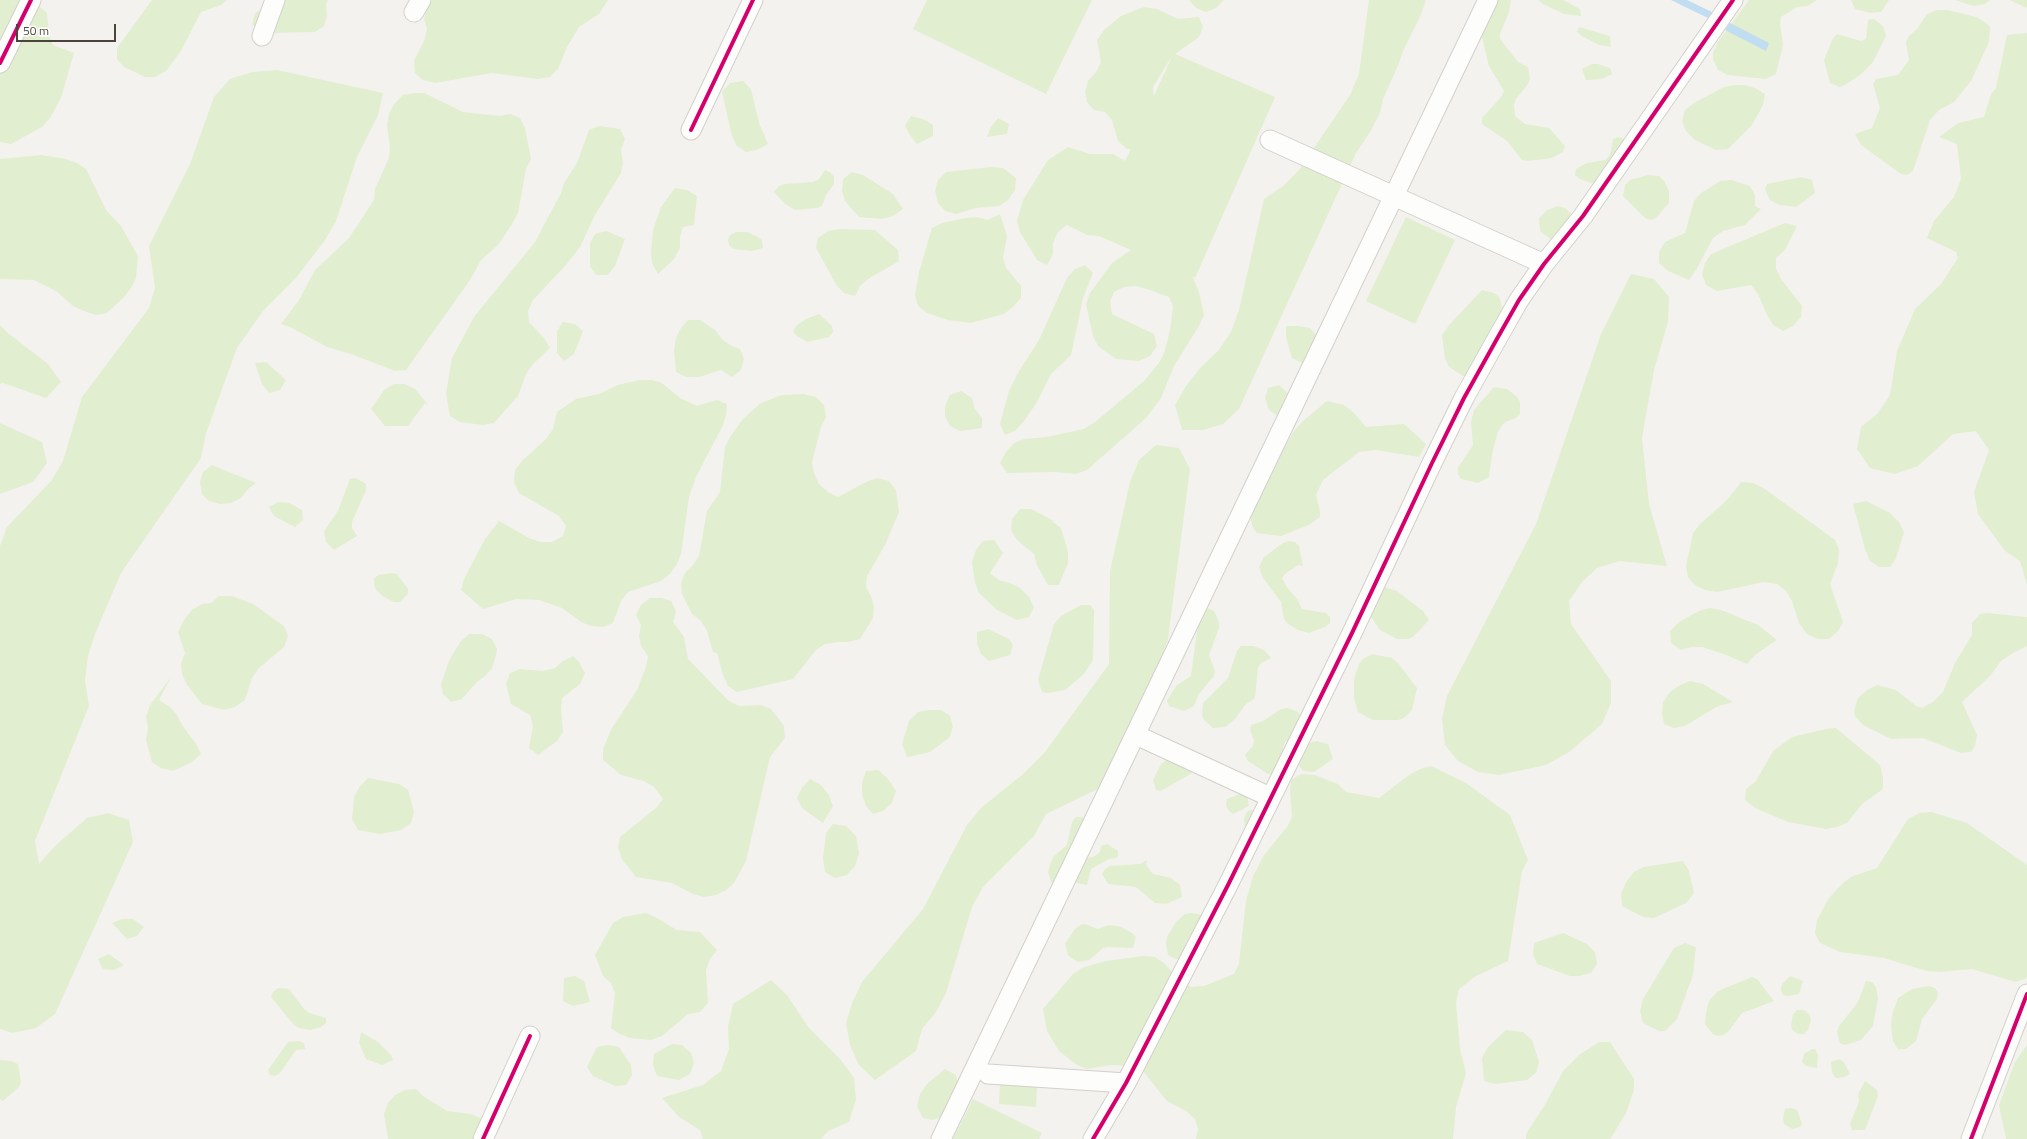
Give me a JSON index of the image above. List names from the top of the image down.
{
  "scale_bar": "50 m"
}
